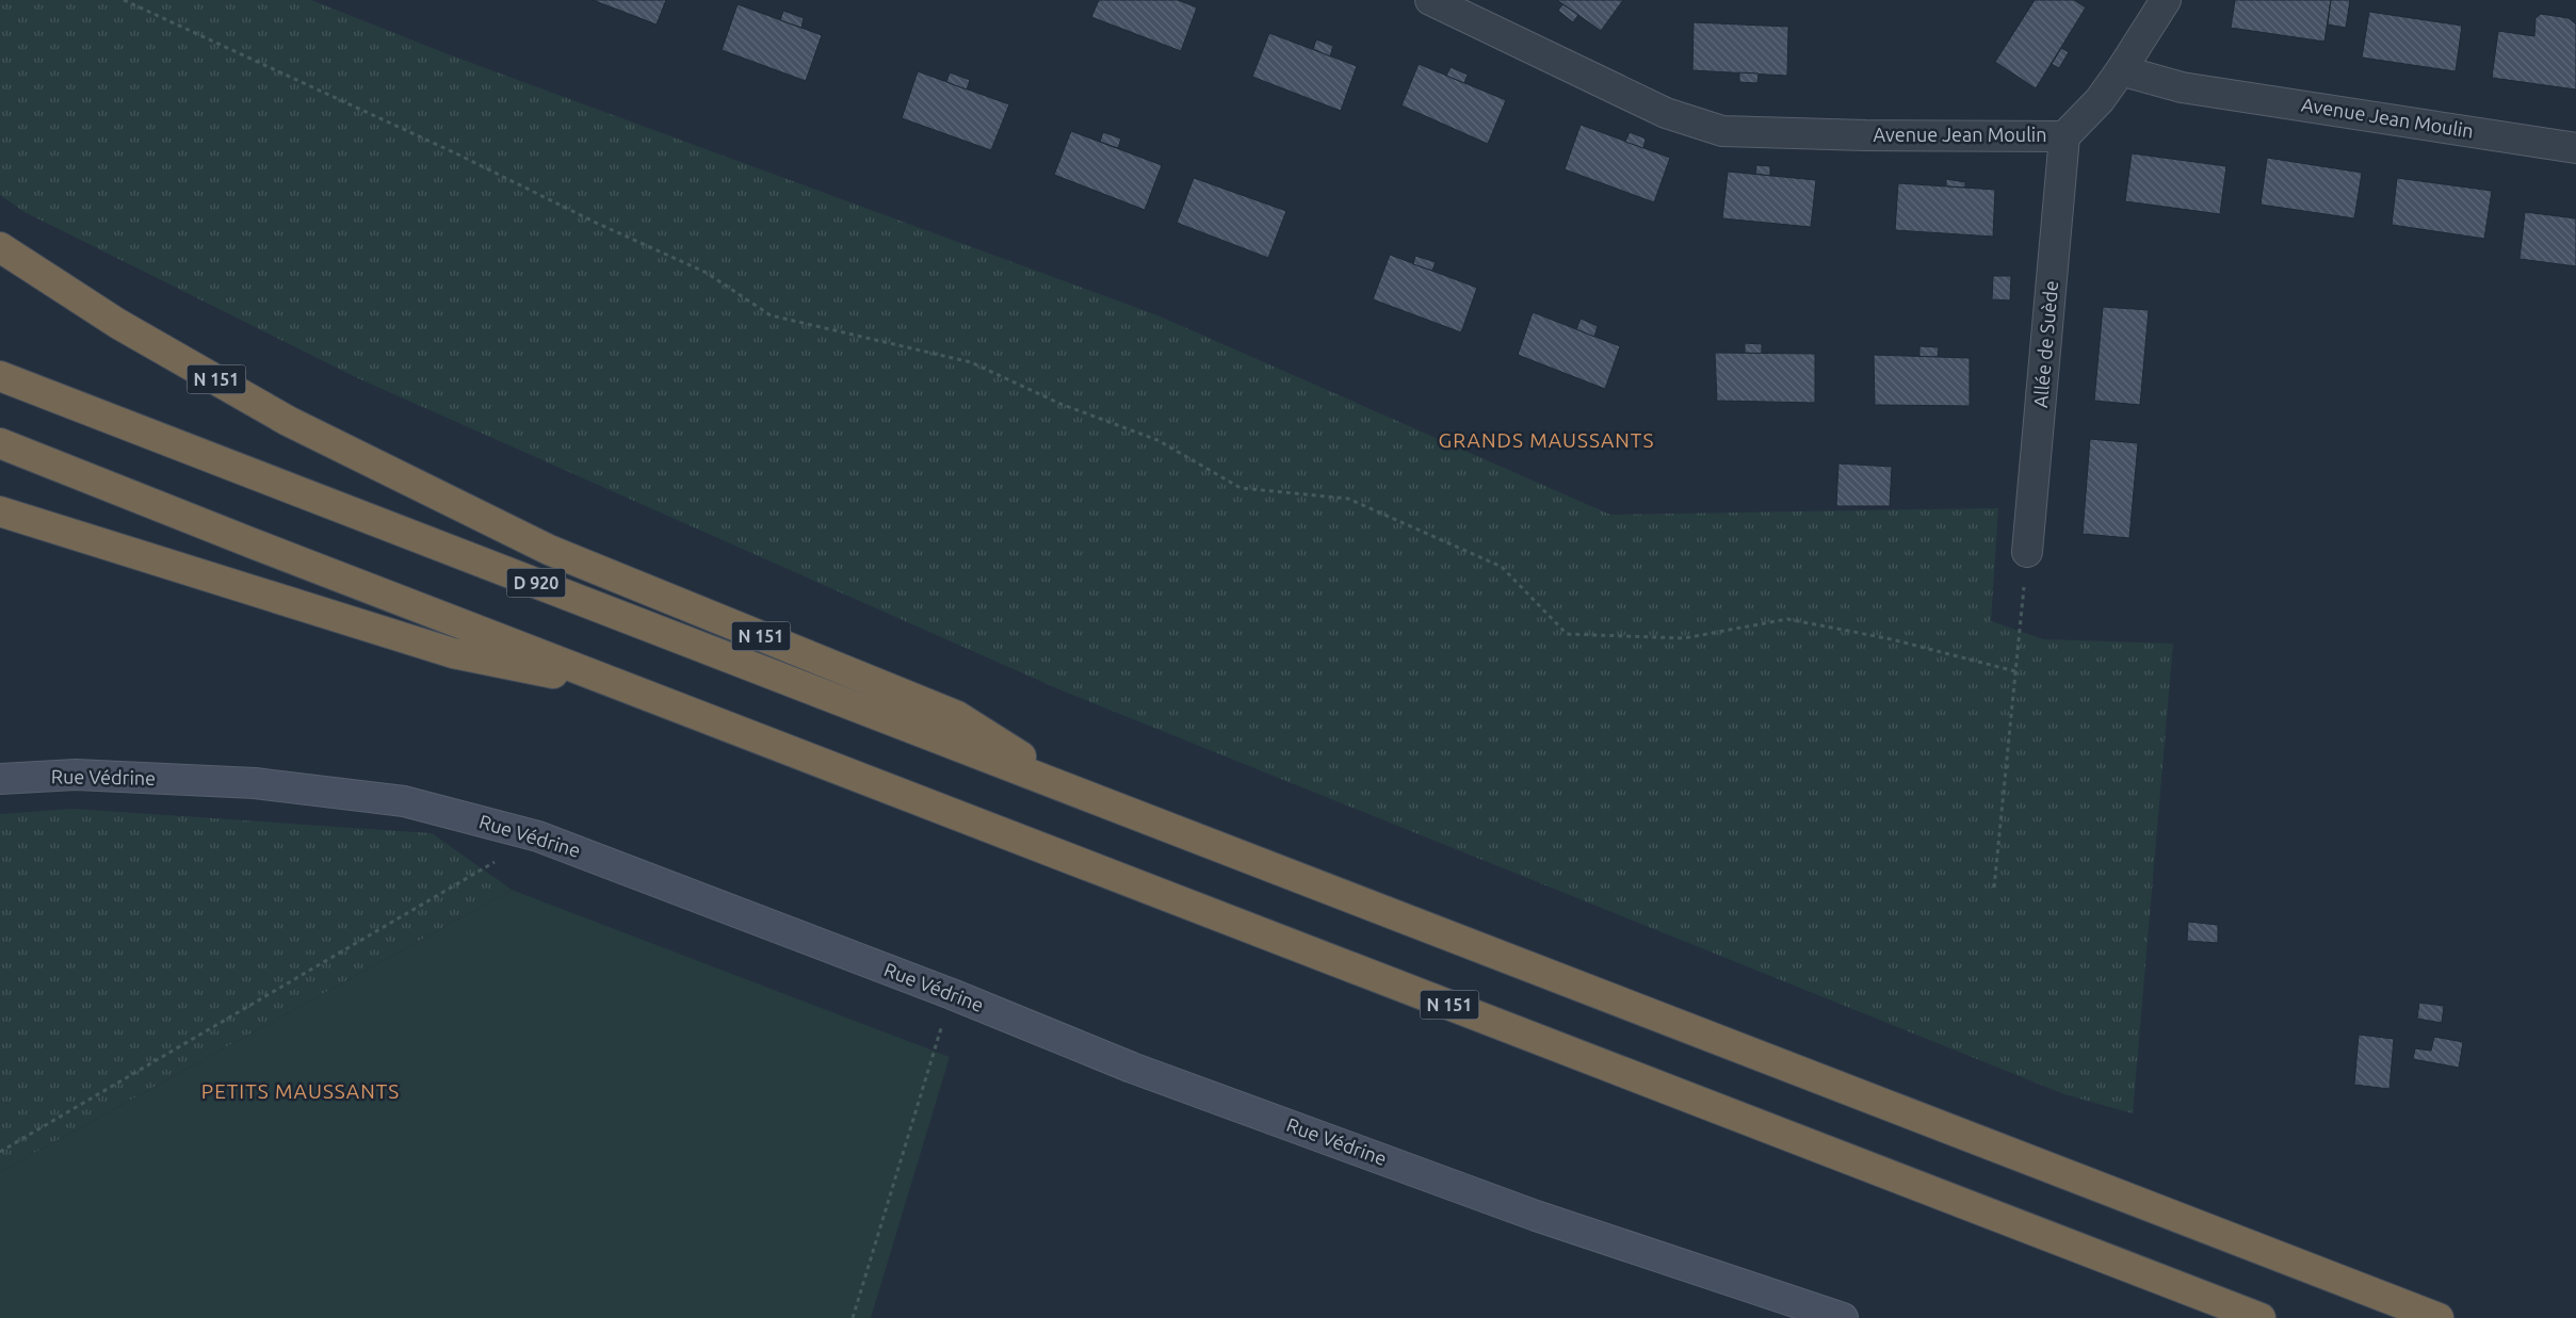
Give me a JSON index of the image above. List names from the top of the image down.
{
  "streets": {
    "highway": ["N 151", "D 920"],
    "street": ["Avenue Jean Moulin", "Allée de Suède", "Rue Védrine"]
  },
  "crossings": [
    ["Avenue Jean Moulin", "Allée de Suède"],
    ["N 151", "D 920"]
  ],
  "districts": ["GRANDS MAUSSANTS", "PETITS MAUSSANTS"]
}
